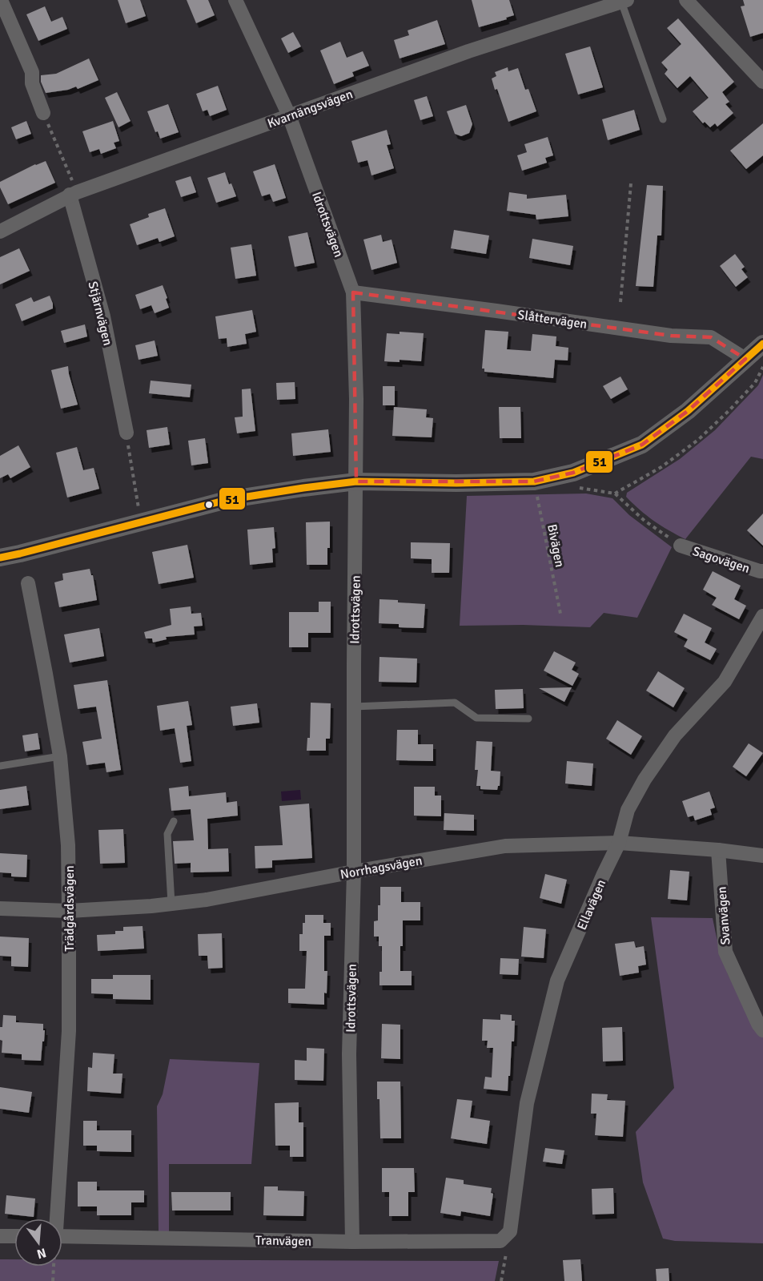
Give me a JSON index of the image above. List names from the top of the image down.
{
  "streets": {
    "street": [
      "Kvarnängsvägen",
      "Idrottsvägen",
      "Stjärnvägen",
      "Slåttervägen",
      "Sagovägen",
      "Norrhagsvägen",
      "Ellavägen",
      "Trädgårdsvägen",
      "Svanvägen",
      "Tranvägen"
    ],
    "path": ["Bivägen"]
  },
  "crossings": [
    ["Kvarnängsvägen", "Idrottsvägen"],
    ["Kvarnängsvägen", "Stjärnvägen"],
    ["Idrottsvägen", "Slåttervägen"],
    ["Idrottsvägen", "Norrhagsvägen"],
    ["Idrottsvägen", "Tranvägen"],
    ["Norrhagsvägen", "Ellavägen"],
    ["Norrhagsvägen", "Trädgårdsvägen"],
    ["Norrhagsvägen", "Svanvägen"],
    ["Ellavägen", "Tranvägen"]
  ],
  "lines": ["transit line 51"],
  "north": "bottom"
}
